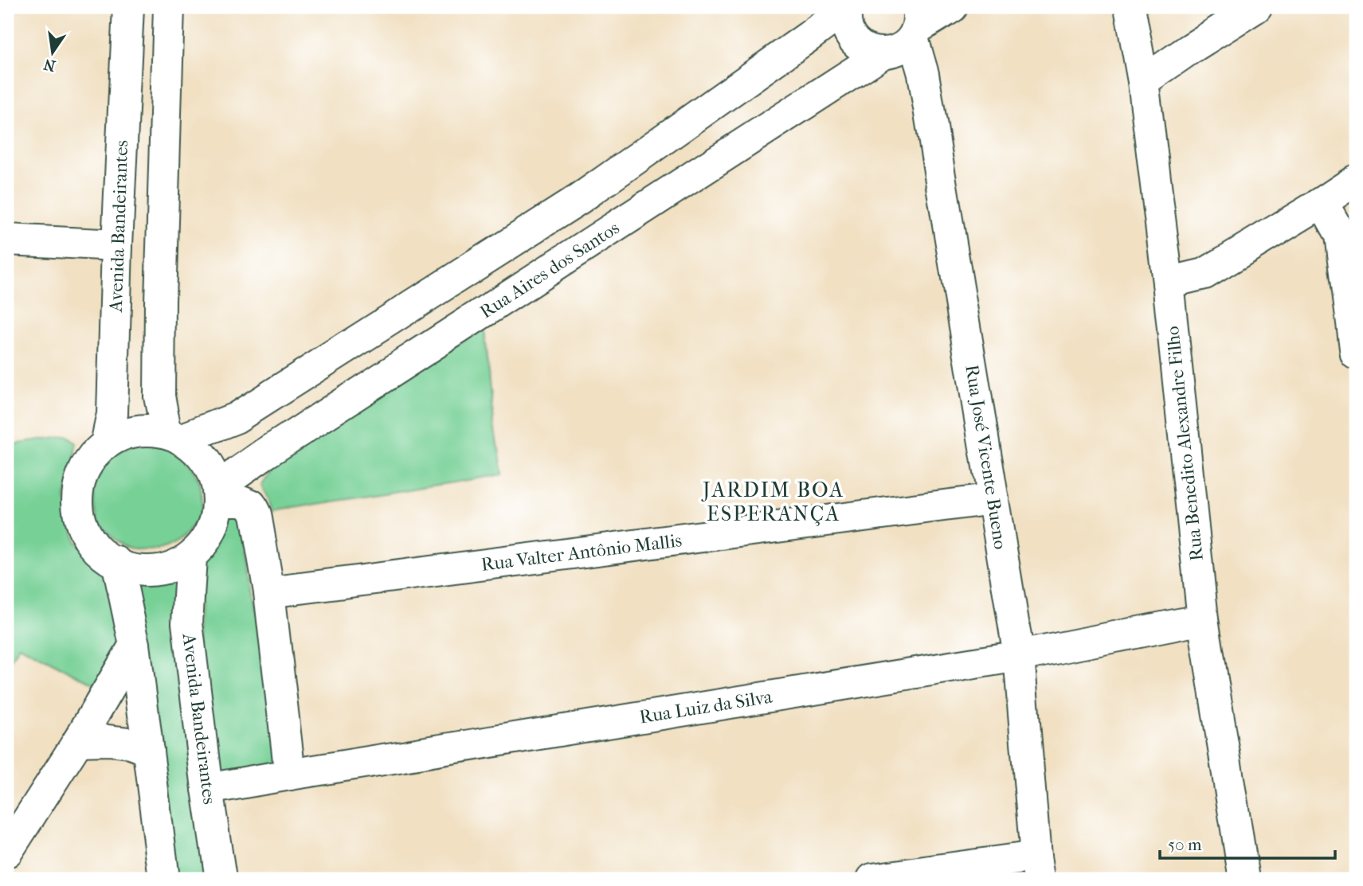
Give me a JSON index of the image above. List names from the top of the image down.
{
  "streets": {
    "street": [
      "Avenida Bandeirantes",
      "Rua Aires dos Santos",
      "Rua Benedito Alexandre Filho",
      "Rua José Vicente Bueno",
      "Rua Valter Antônio Mallis",
      "Rua Luiz da Silva"
    ]
  },
  "crossings": [
    ["Avenida Bandeirantes", "Rua Aires dos Santos"],
    ["Avenida Bandeirantes", "Rua Luiz da Silva"],
    ["Rua Aires dos Santos", "Rua José Vicente Bueno"],
    ["Rua Benedito Alexandre Filho", "Rua Luiz da Silva"],
    ["Rua José Vicente Bueno", "Rua Valter Antônio Mallis"],
    ["Rua José Vicente Bueno", "Rua Luiz da Silva"]
  ],
  "districts": ["JARDIM BOA ESPERANÇA"],
  "scale_bar": "50 m",
  "north": "bottom"
}
